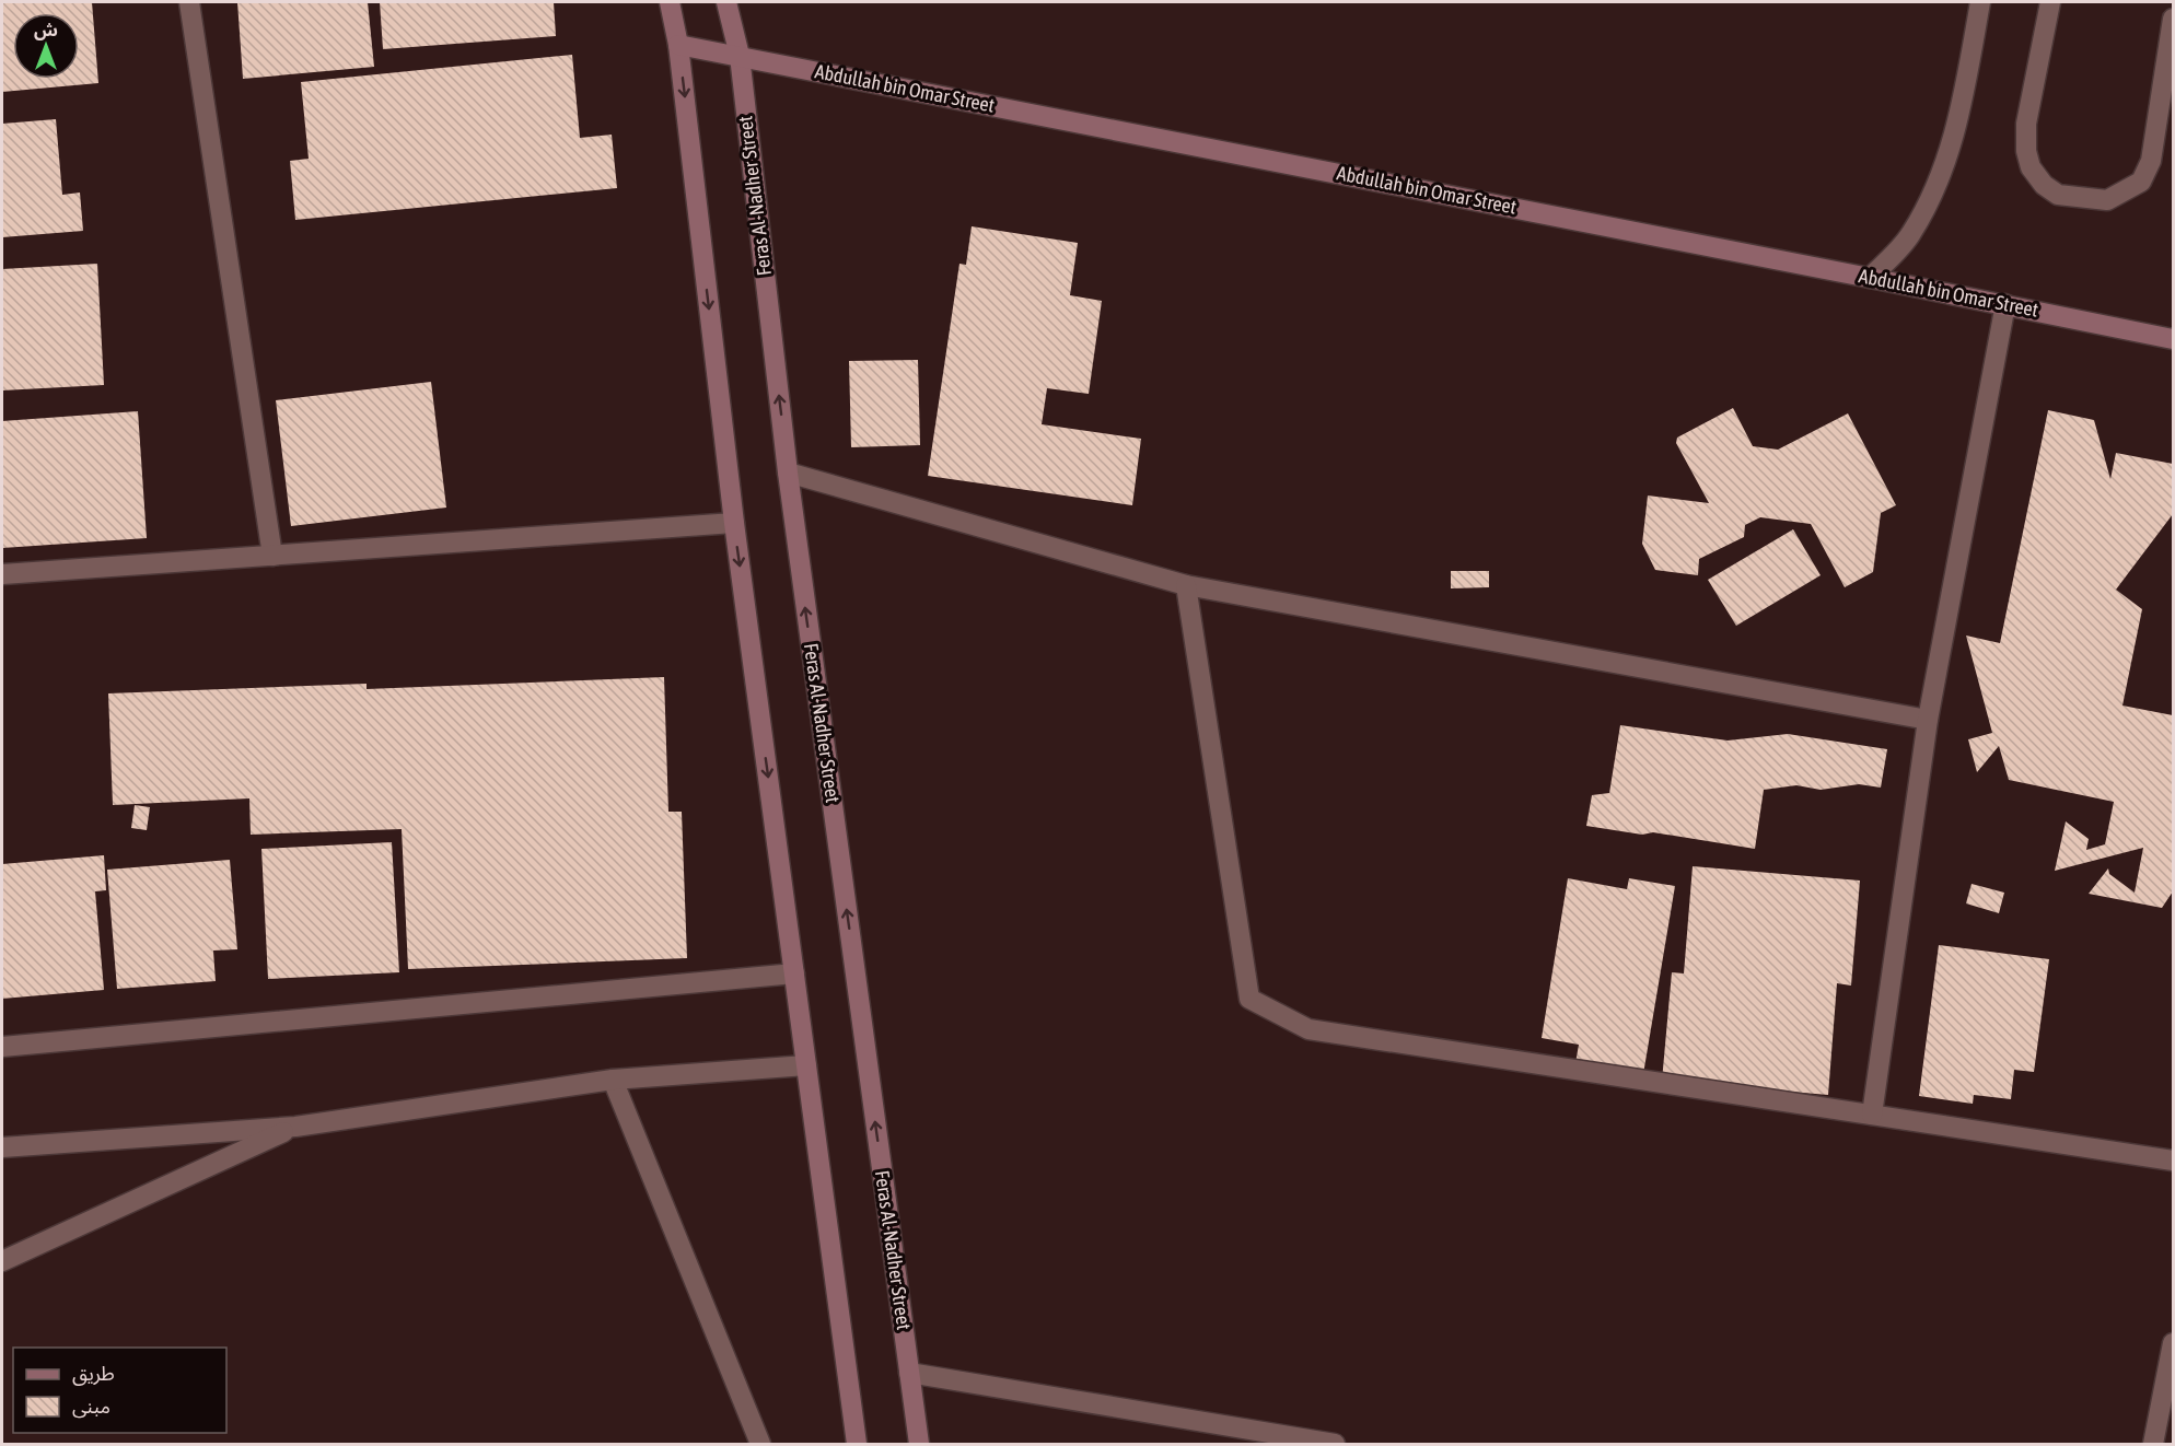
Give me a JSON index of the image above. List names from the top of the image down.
{
  "streets": {
    "street": ["Abdullah bin Omar Street", "Feras Al-Nadher Street"]
  },
  "crossings": [
    ["Abdullah bin Omar Street", "Feras Al-Nadher Street"]
  ],
  "legend": ["طريق", "مبنى"],
  "north": "top"
}
